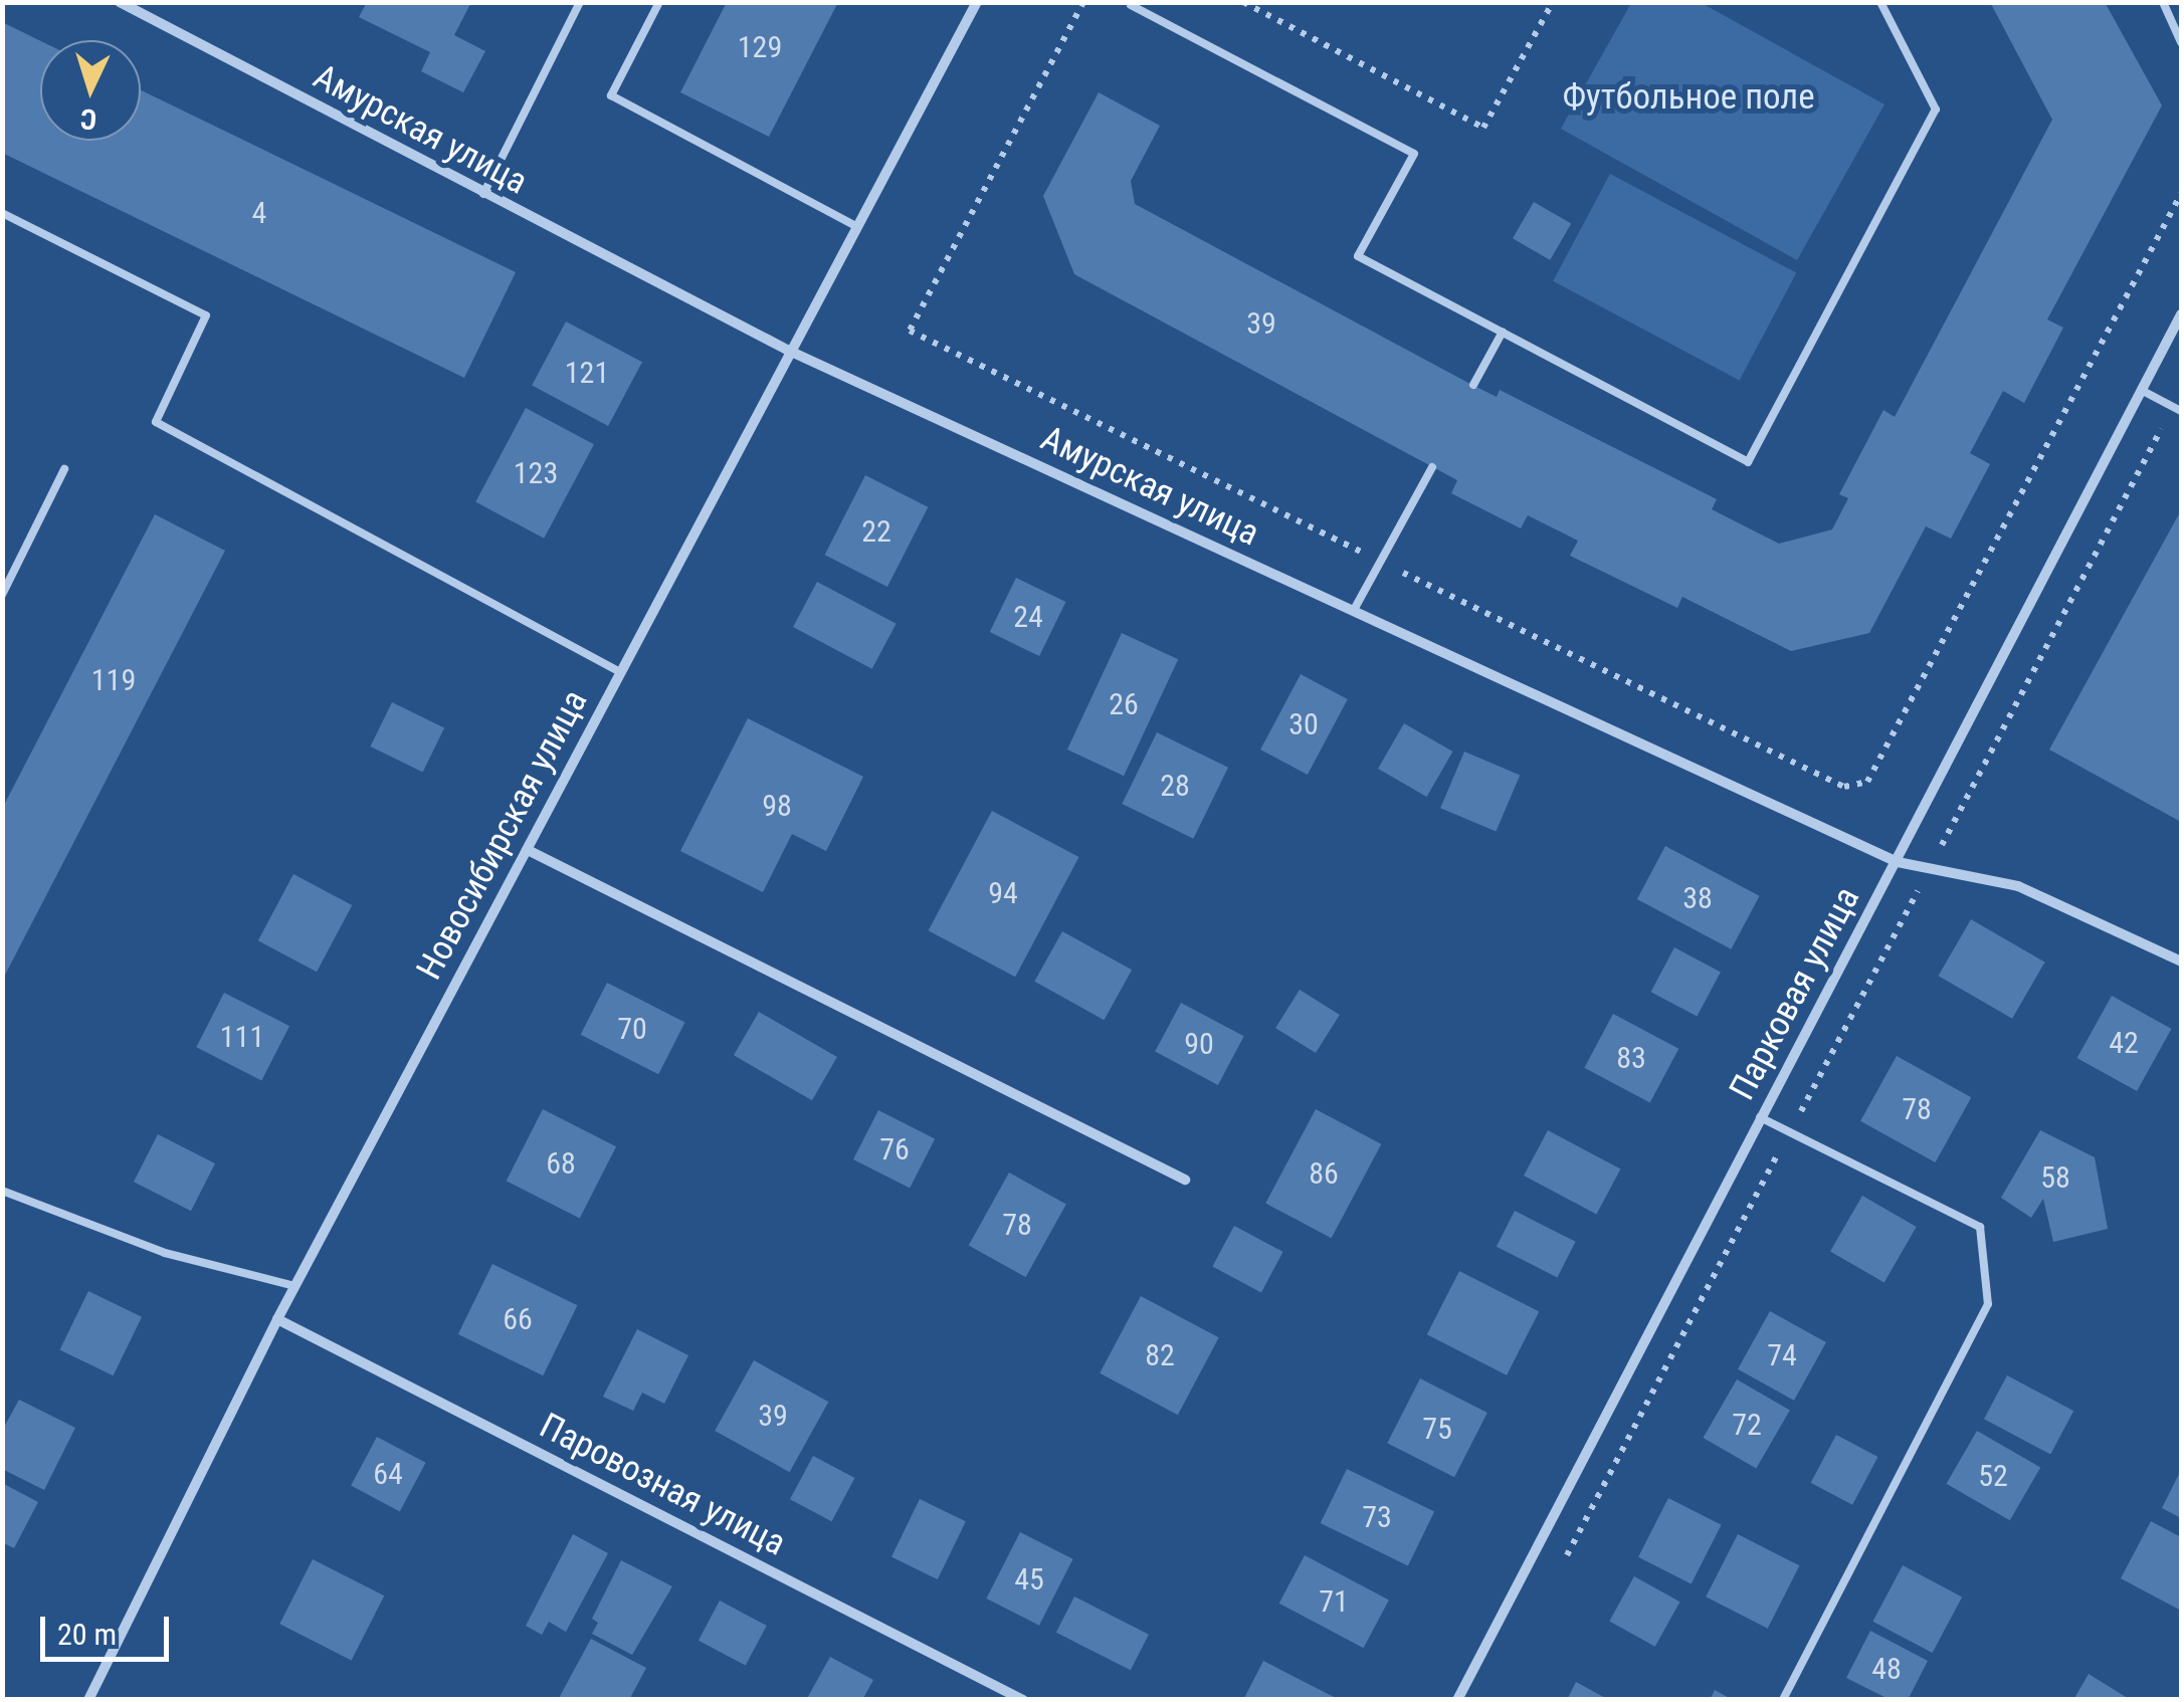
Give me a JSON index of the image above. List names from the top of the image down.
{
  "streets": {
    "street": [
      "Амурская улица",
      "Новосибирская улица",
      "Парковая улица",
      "Паровозная улица"
    ]
  },
  "crossings": [
    ["Амурская улица", "Новосибирская улица"],
    ["Амурская улица", "Парковая улица"],
    ["Новосибирская улица", "Паровозная улица"]
  ],
  "parks": ["Футбольное поле"],
  "house_numbers": [
    "129",
    "4",
    "39",
    "121",
    "123",
    "22",
    "24",
    "119",
    "26",
    "30",
    "28",
    "98",
    "94",
    "38",
    "70",
    "111",
    "42",
    "90",
    "83",
    "78",
    "76",
    "68",
    "86",
    "58",
    "78",
    "66",
    "82",
    "74",
    "39",
    "72",
    "75",
    "64",
    "52",
    "73",
    "45",
    "71",
    "48"
  ],
  "scale_bar": "20 m",
  "north": "bottom"
}
